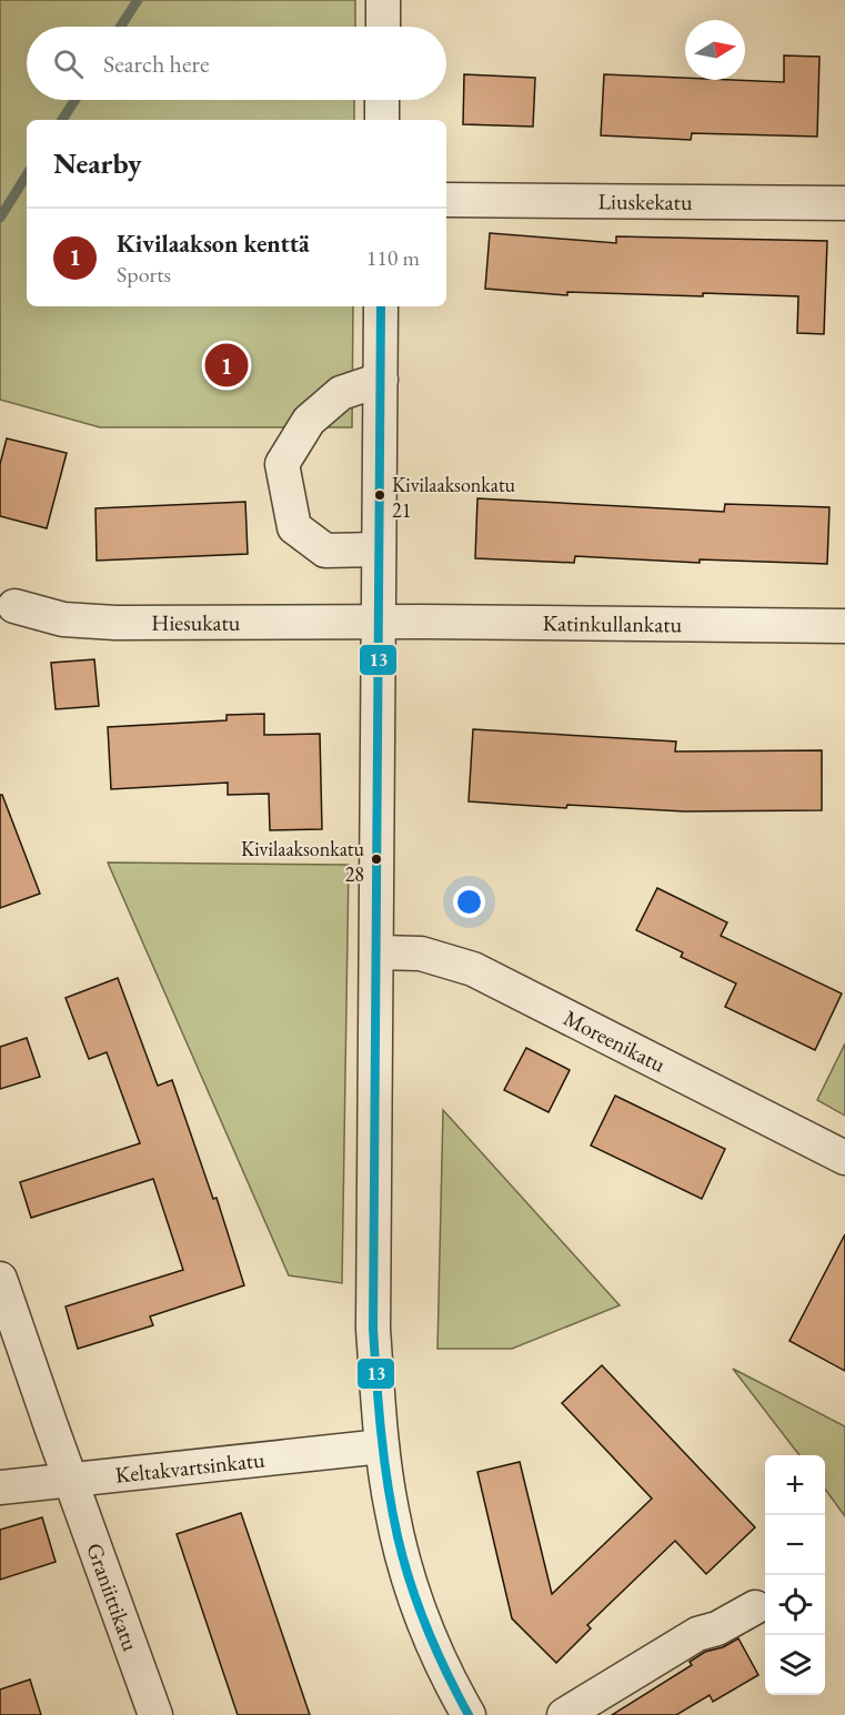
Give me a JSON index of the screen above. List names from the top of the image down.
{
  "streets": {
    "street": [
      "Liuskekatu",
      "Hiesukatu",
      "Katinkullankatu",
      "Moreenikatu",
      "Keltakvartsinkatu",
      "Graniittikatu"
    ]
  },
  "crossings": [
    ["Hiesukatu", "Katinkullankatu"],
    ["Keltakvartsinkatu", "Graniittikatu"]
  ],
  "places": ["Kivilaaksonkatu 21", "Kivilaaksonkatu 28"],
  "lines": ["transit line 13"],
  "north": "right",
  "page": {
    "search": "Search here",
    "heading": "Nearby",
    "list": [
      {
        "mark": "1",
        "name": "Kivilaakson kenttä",
        "note": "Sports",
        "value": "110 m"
      }
    ],
    "pins": "1",
    "map_buttons": ["+", "−"]
  }
}
